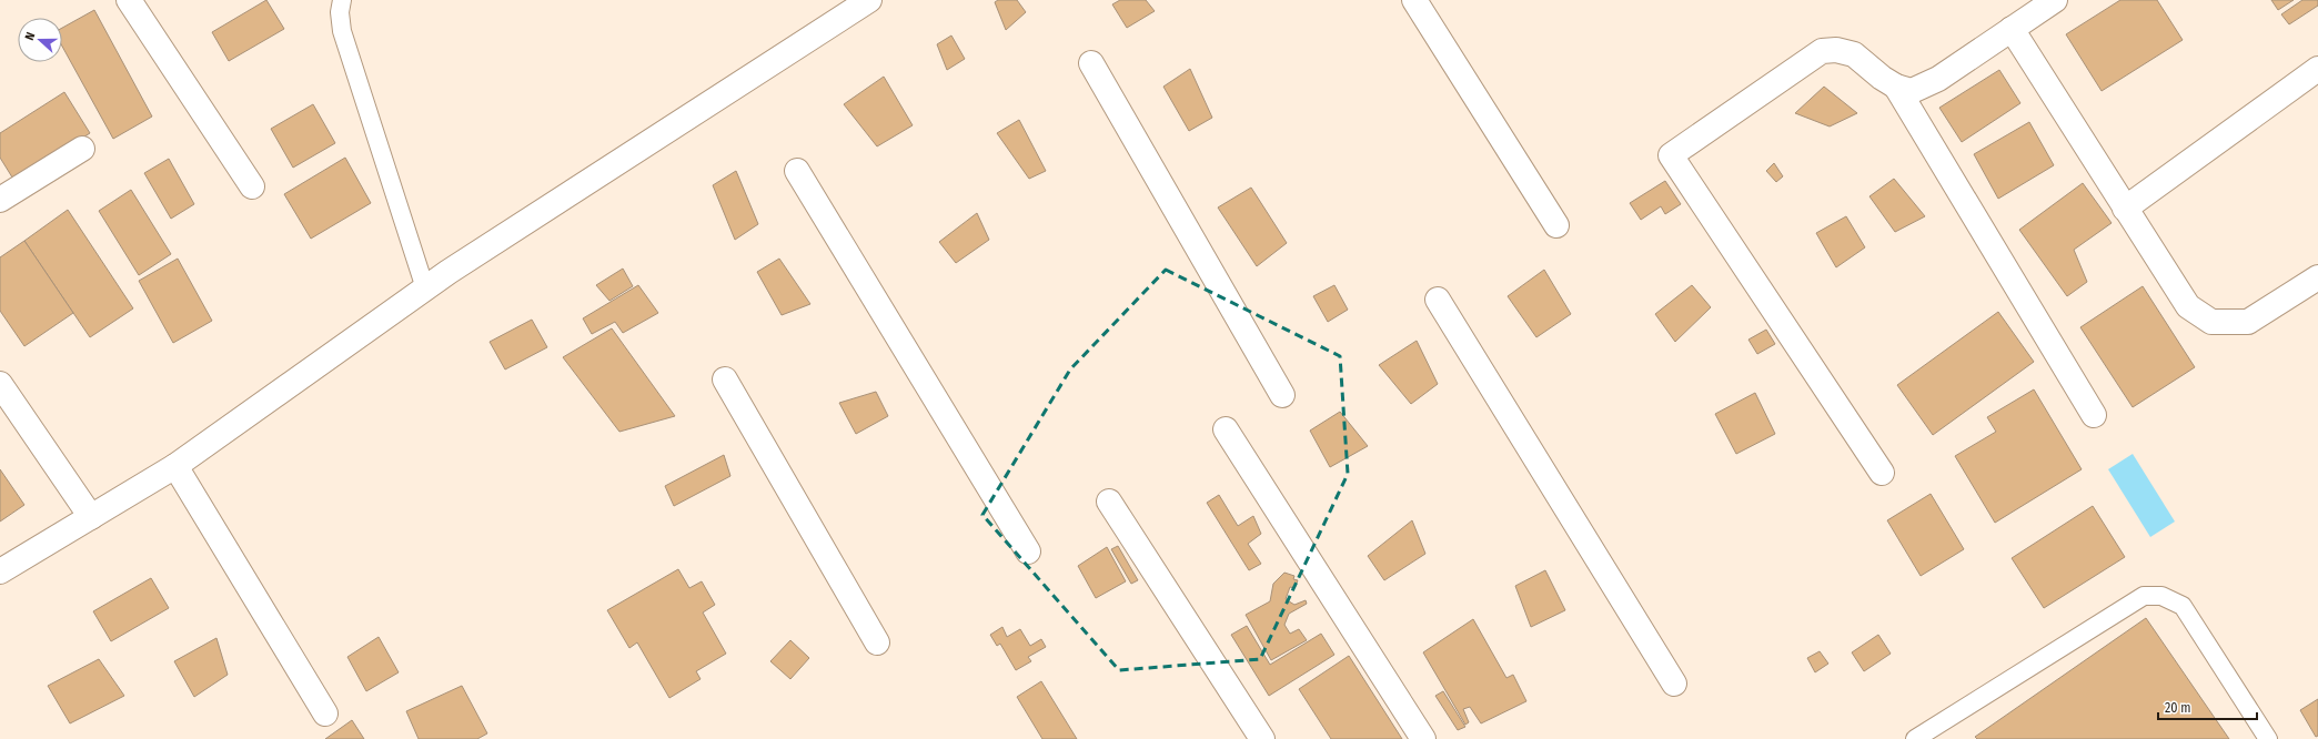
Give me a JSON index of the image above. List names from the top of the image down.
{
  "scale_bar": "20 m",
  "north": "left"
}
